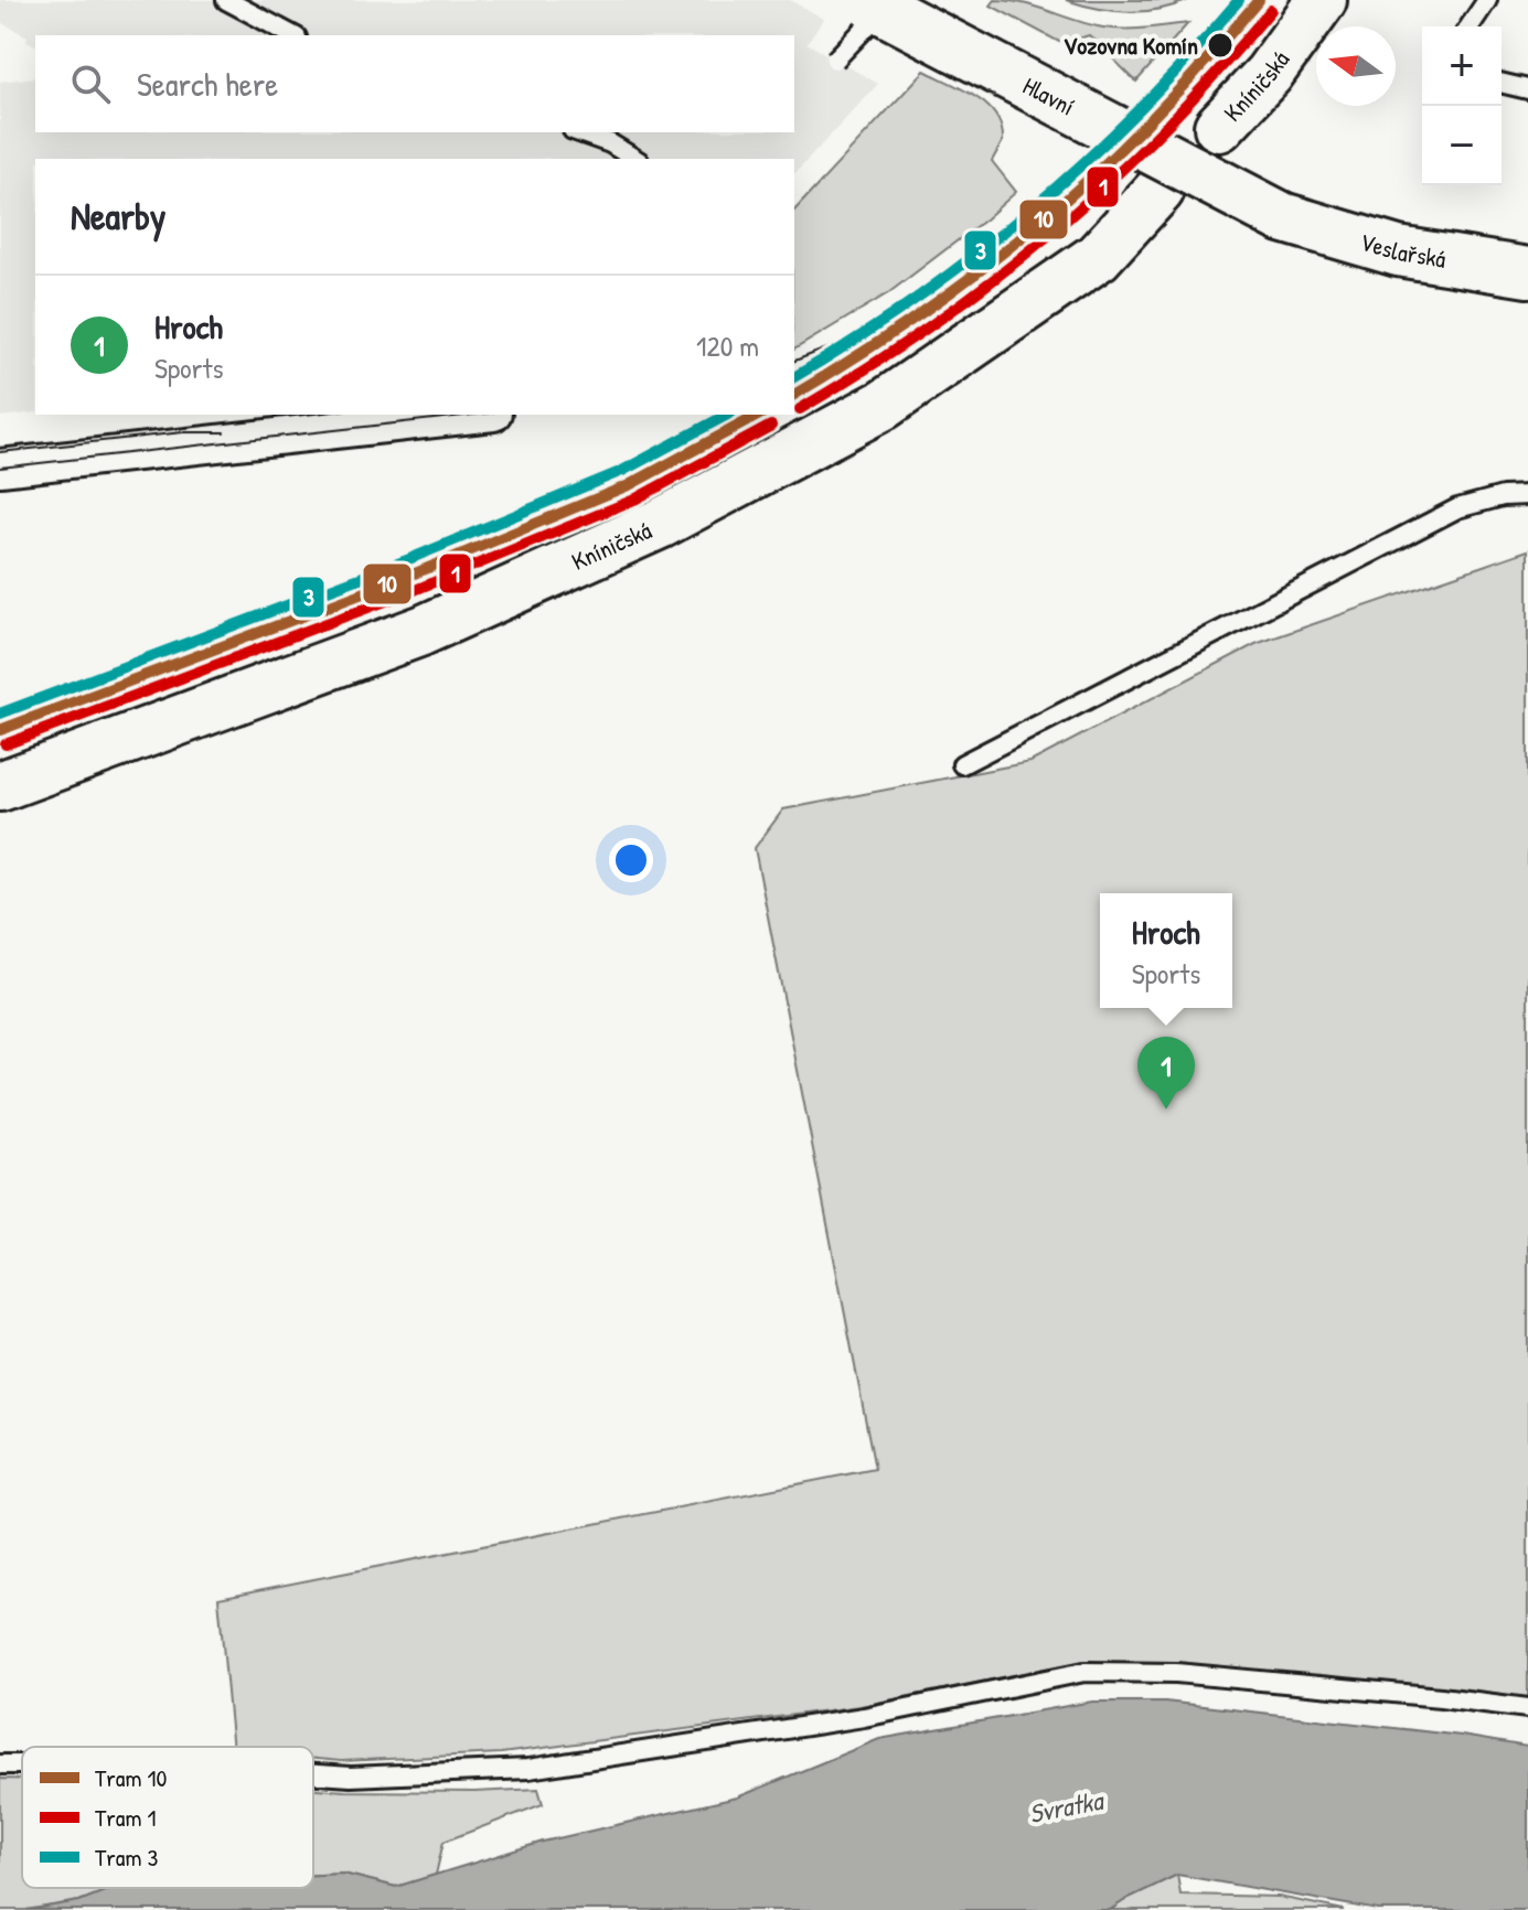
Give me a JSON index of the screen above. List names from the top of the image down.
{
  "streets": {
    "main road": ["Kníničská", "Hlavní", "Veslařská"]
  },
  "crossings": [
    ["Hlavní", "Veslařská"]
  ],
  "water": ["Svratka"],
  "places": ["Vozovna Komín"],
  "lines": ["tram line 10", "tram line 3", "tram line 1"],
  "legend": ["Tram 10", "Tram 1", "Tram 3"],
  "north": "left",
  "page": {
    "map_buttons": ["+", "−"],
    "search": "Search here",
    "heading": "Nearby",
    "list": [
      {
        "mark": "1",
        "name": "Hroch",
        "note": "Sports",
        "value": "120 m"
      }
    ],
    "popup": ["Hroch", "Sports"],
    "pins": "1"
  }
}
